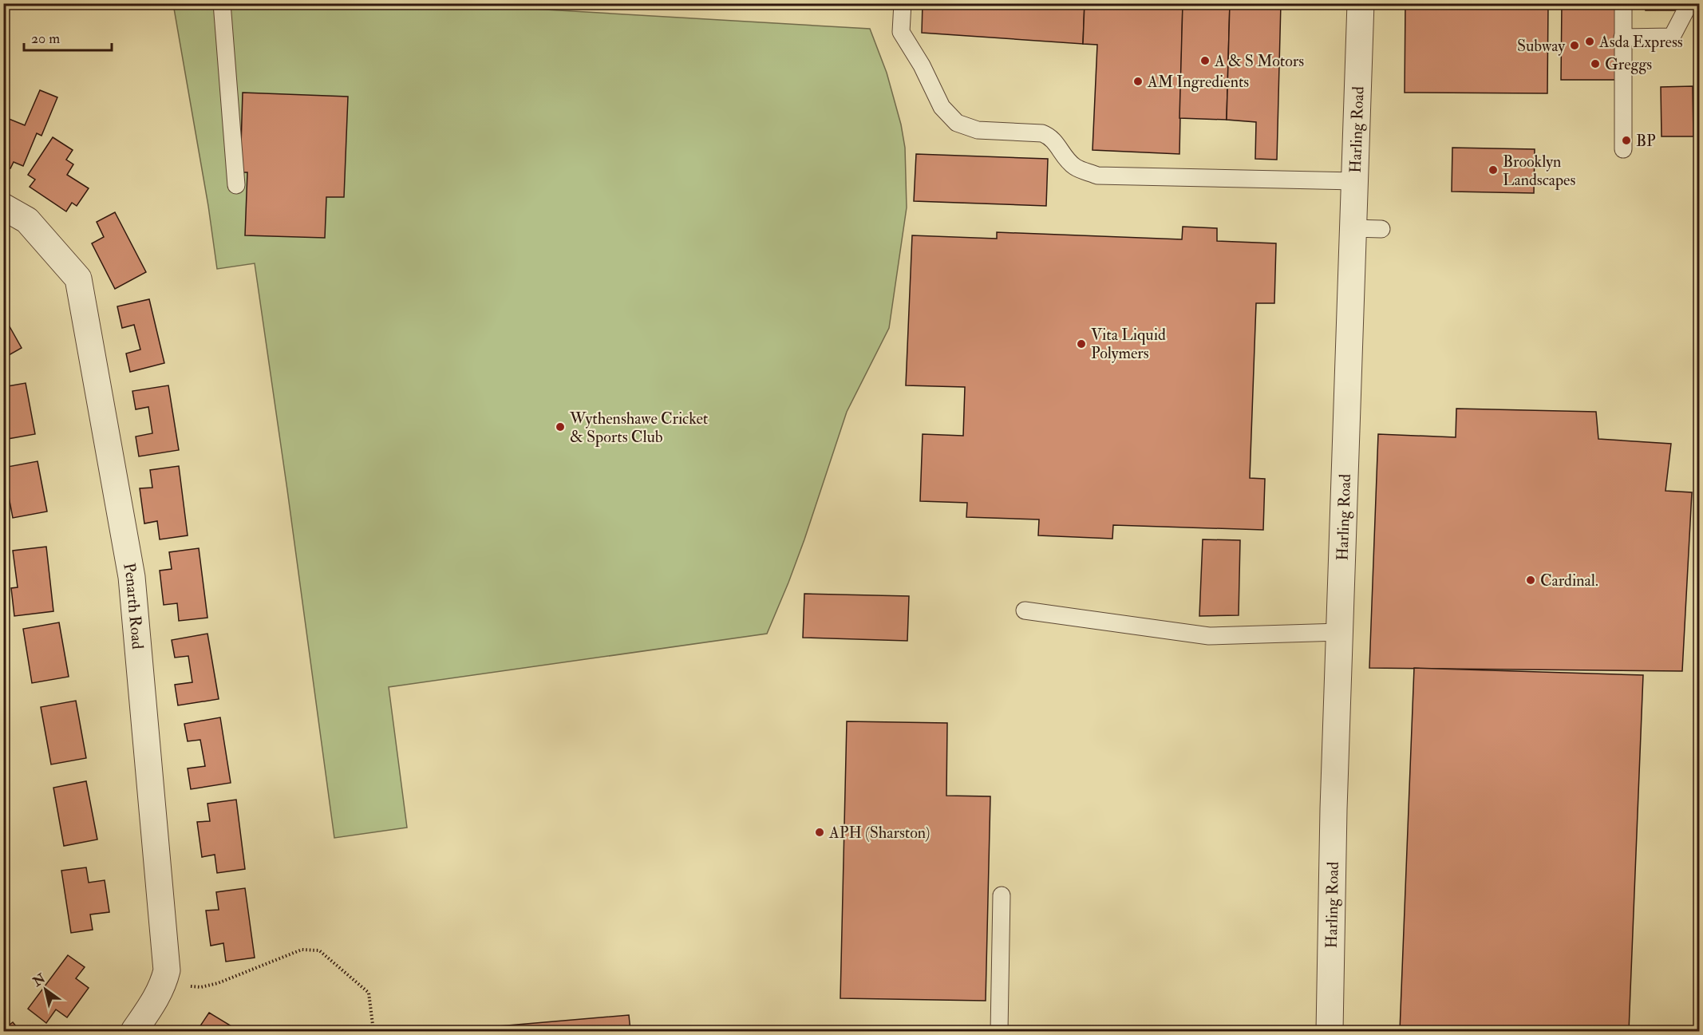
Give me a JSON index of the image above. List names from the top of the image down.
{
  "streets": {
    "street": ["Harling Road", "Penarth Road"]
  },
  "places": [
    "Asda Express",
    "Subway",
    "A & S Motors",
    "Greggs",
    "AM Ingredients",
    "BP",
    "Brooklyn Landscapes",
    "Vita Liquid Polymers",
    "Wythenshawe Cricket & Sports Club",
    "Cardinal.",
    "APH (Sharston)"
  ],
  "scale_bar": "20 m",
  "north": "top left"
}
